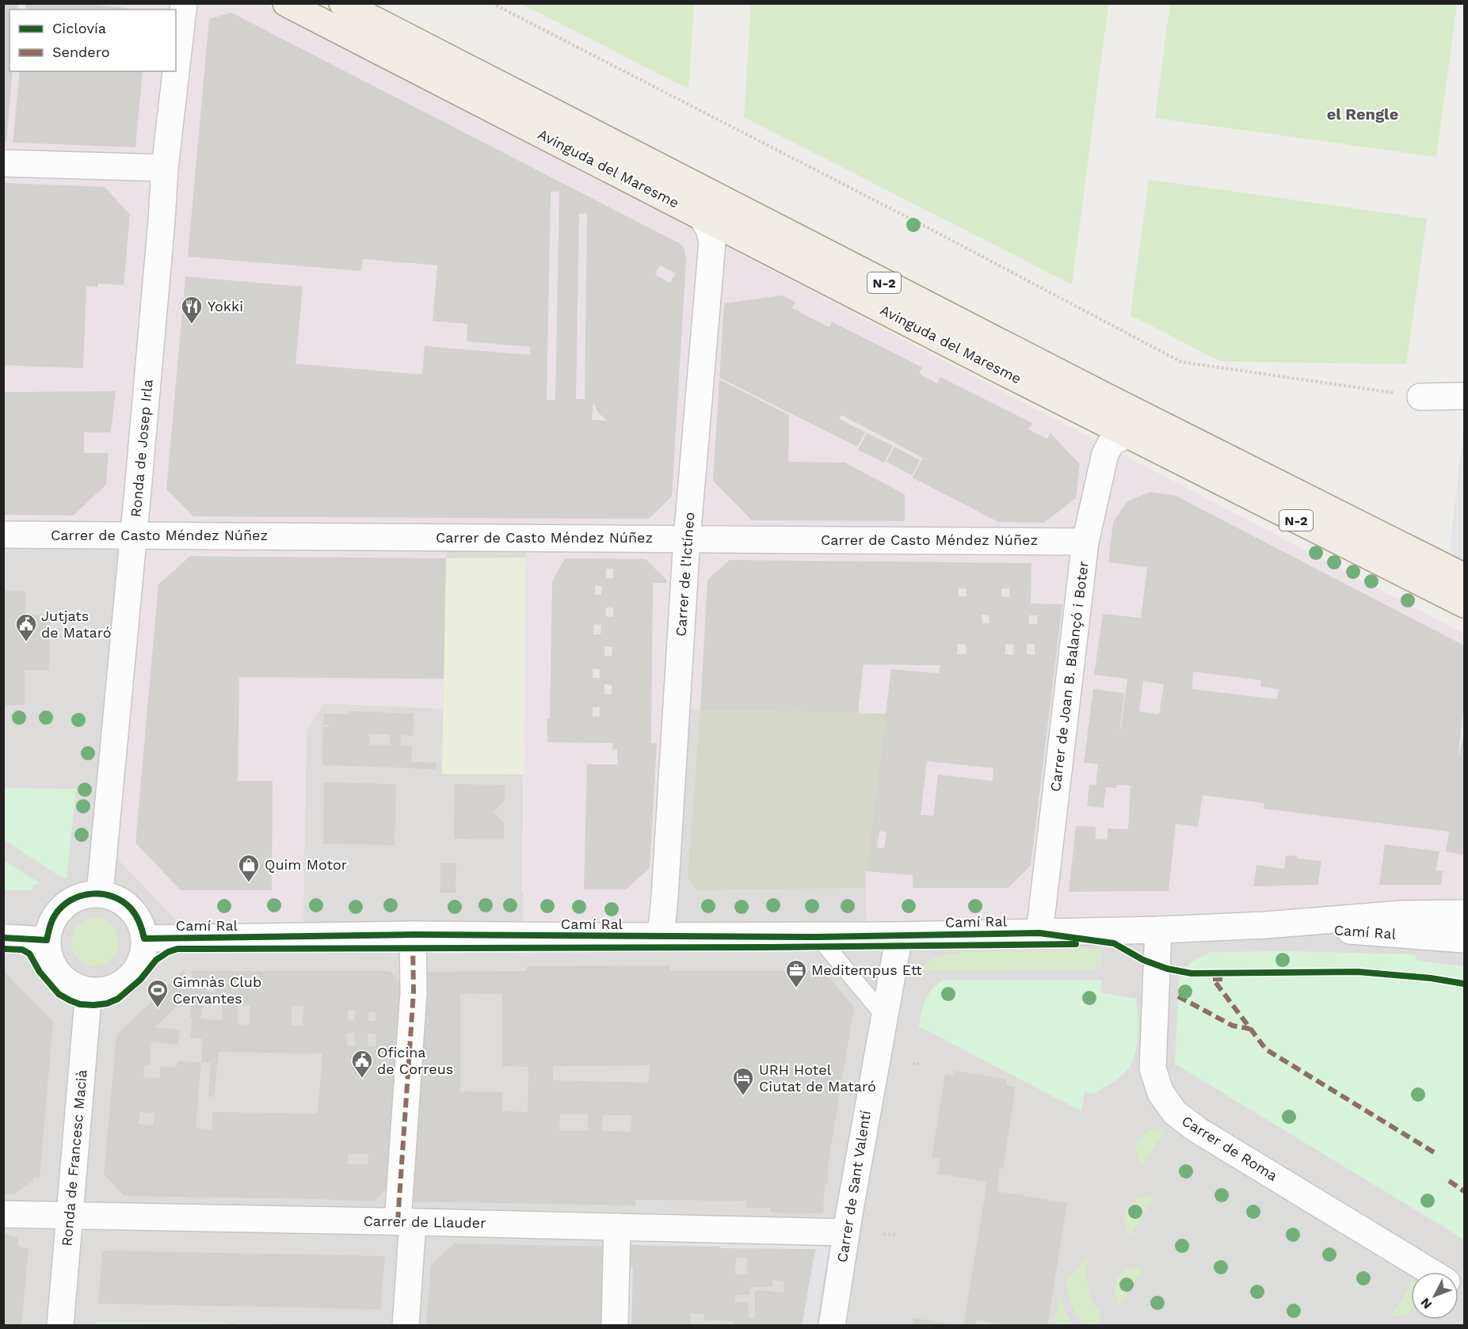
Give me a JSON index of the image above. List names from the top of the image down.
{
  "streets": {
    "main road": ["Avinguda del Maresme", "N-2"],
    "street": [
      "Ronda de Josep Irla",
      "Carrer de Casto Méndez Núñez",
      "Carrer de l'Ictíneo",
      "Carrer de Joan B. Balançó i Boter",
      "Camí Ral",
      "Carrer de Roma",
      "Ronda de Francesc Macià",
      "Carrer de Sant Valentí",
      "Carrer de Llauder"
    ]
  },
  "crossings": [
    ["Avinguda del Maresme", "Carrer de l'Ictíneo"],
    ["Avinguda del Maresme", "Carrer de Joan B. Balançó i Boter"],
    ["Ronda de Josep Irla", "Carrer de Casto Méndez Núñez"],
    ["Ronda de Josep Irla", "Camí Ral"],
    ["Ronda de Josep Irla", "Ronda de Francesc Macià"],
    ["Carrer de Casto Méndez Núñez", "Carrer de l'Ictíneo"],
    ["Carrer de Casto Méndez Núñez", "Carrer de Joan B. Balançó i Boter"],
    ["Carrer de l'Ictíneo", "Camí Ral"],
    ["Carrer de Joan B. Balançó i Boter", "Camí Ral"],
    ["Camí Ral", "Carrer de Roma"],
    ["Camí Ral", "Ronda de Francesc Macià"],
    ["Camí Ral", "Carrer de Sant Valentí"],
    ["Ronda de Francesc Macià", "Carrer de Llauder"],
    ["Carrer de Sant Valentí", "Carrer de Llauder"]
  ],
  "districts": ["el Rengle"],
  "places": {
    "restaurant": ["Yokki"],
    "public building": ["Jutjats de Mataró", "Oficina de Correus"],
    "shop": ["Quim Motor"],
    "office": ["Meditempus Ett"],
    "sports": ["Gimnàs Club Cervantes"],
    "hotel": ["URH Hotel Ciutat de Mataró"]
  },
  "legend": ["Ciclovía", "Sendero"],
  "north": "bottom left"
}
